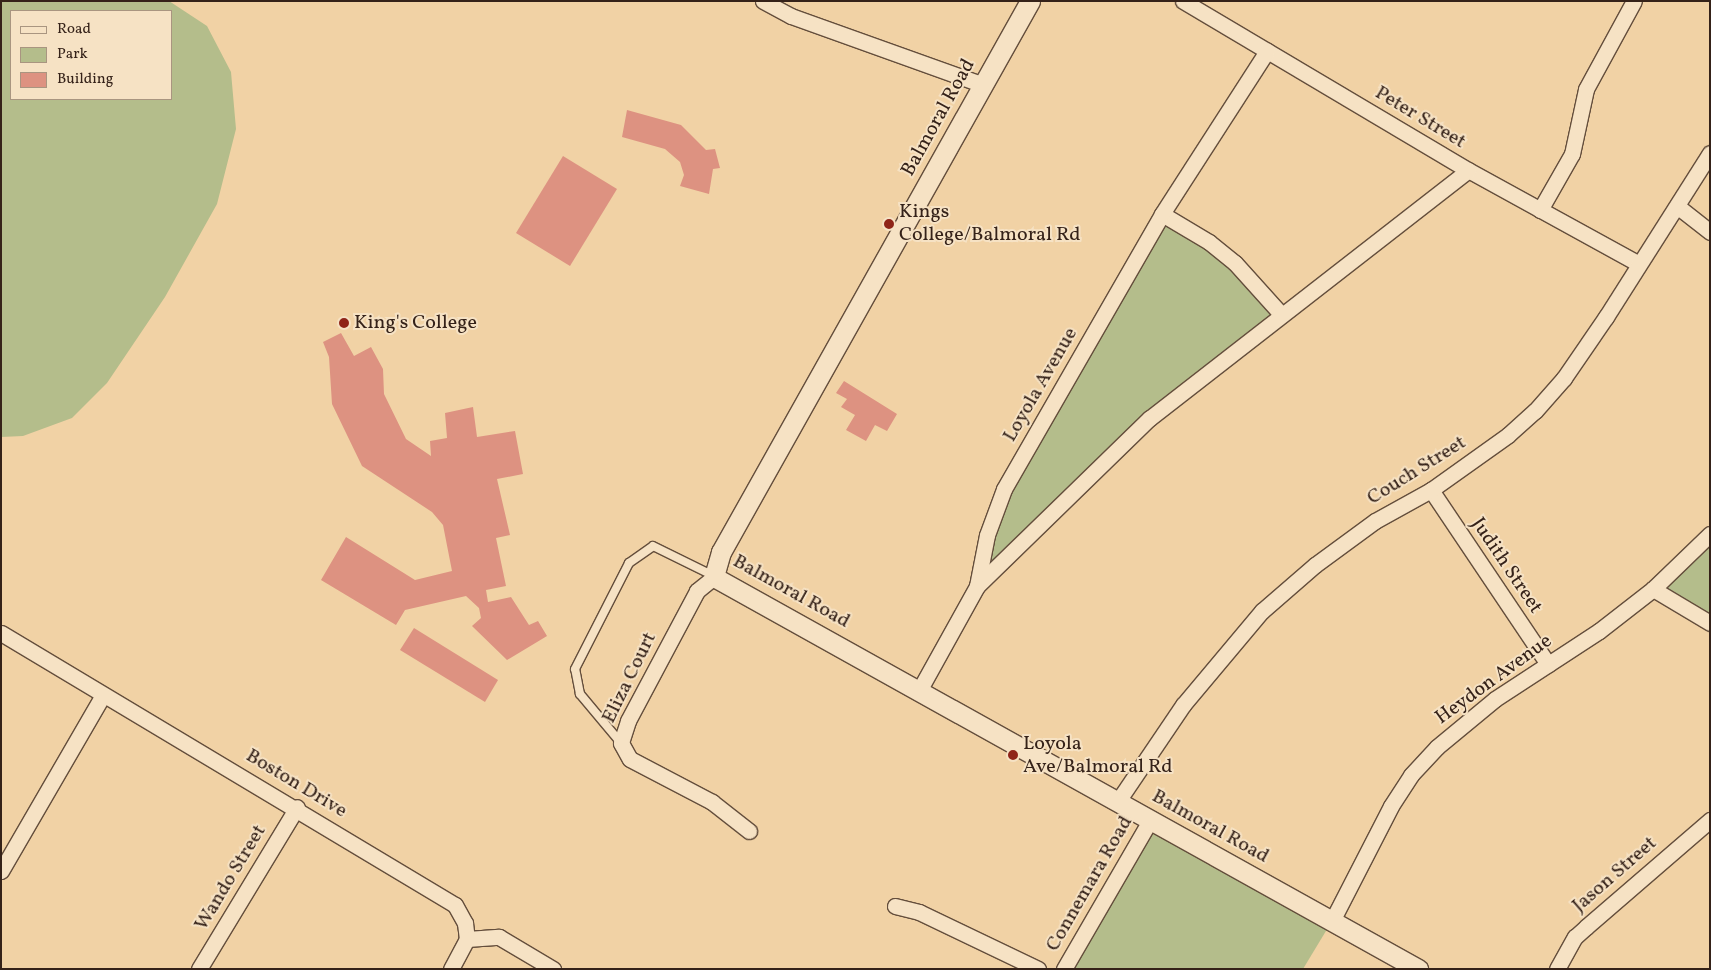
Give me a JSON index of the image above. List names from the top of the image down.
{
  "streets": {
    "street": [
      "Balmoral Road",
      "Peter Street",
      "Loyola Avenue",
      "Couch Street",
      "Judith Street",
      "Eliza Court",
      "Heydon Avenue",
      "Boston Drive",
      "Jason Street",
      "Wando Street",
      "Connemara Road"
    ]
  },
  "crossings": [
    ["Balmoral Road", "Loyola Avenue"],
    ["Balmoral Road", "Couch Street"],
    ["Balmoral Road", "Eliza Court"],
    ["Balmoral Road", "Heydon Avenue"],
    ["Balmoral Road", "Connemara Road"],
    ["Peter Street", "Loyola Avenue"],
    ["Peter Street", "Couch Street"],
    ["Couch Street", "Judith Street"],
    ["Judith Street", "Heydon Avenue"],
    ["Boston Drive", "Wando Street"]
  ],
  "places": ["Kings College/Balmoral Rd", "King's College", "Loyola Ave/Balmoral Rd"],
  "legend": ["Road", "Park", "Building"]
}
